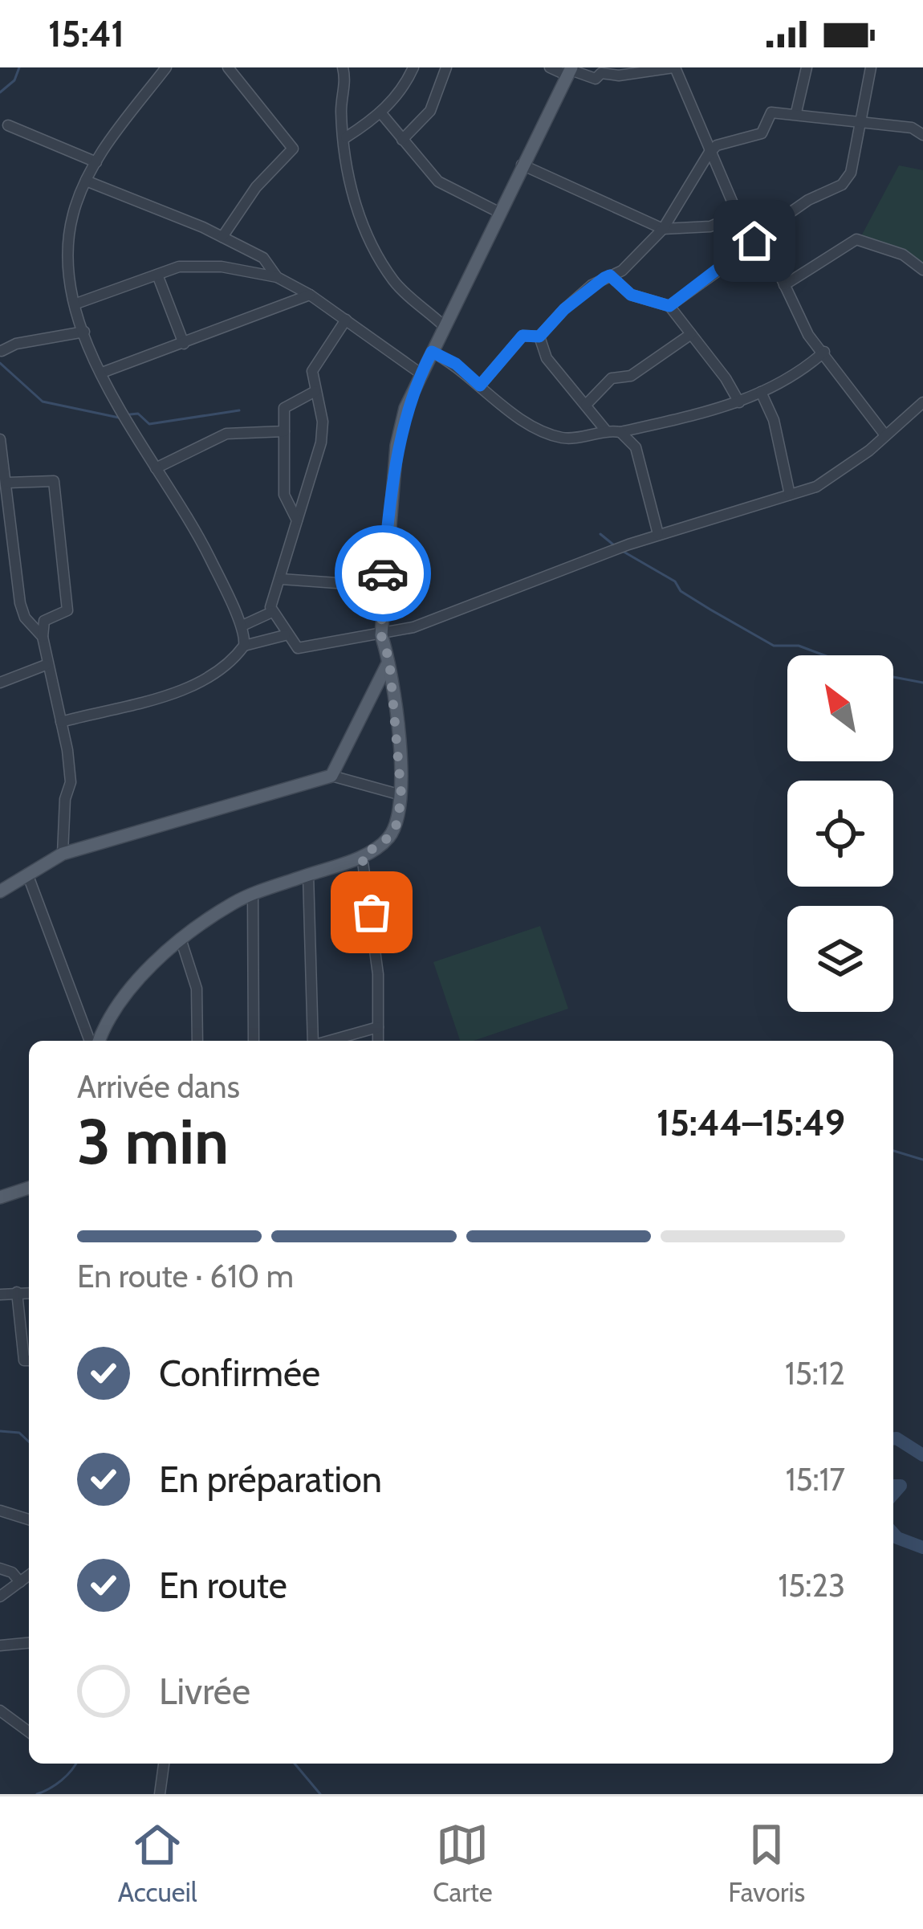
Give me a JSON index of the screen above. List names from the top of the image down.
{
  "north": "top left",
  "page": {
    "status": "15:41",
    "heading": ["3 min", "Arrivée dans", "15:44–15:49"],
    "bar": "En route · 610 m",
    "list": [
      ["Confirmée", "15:12"],
      ["En préparation", "15:17"],
      ["En route", "15:23"],
      "Livrée"
    ],
    "tabs": ["Accueil", "Carte", "Favoris"]
  }
}
